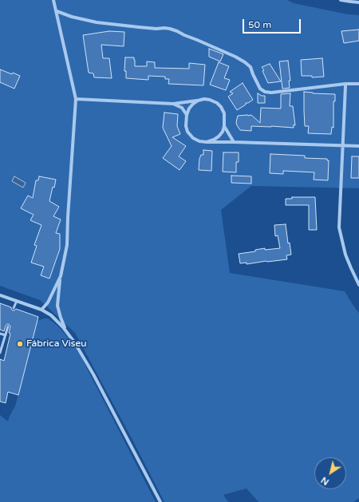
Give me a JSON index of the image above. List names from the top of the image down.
{
  "places": ["Fábrica Viseu"],
  "scale_bar": "50 m",
  "north": "bottom left"
}
